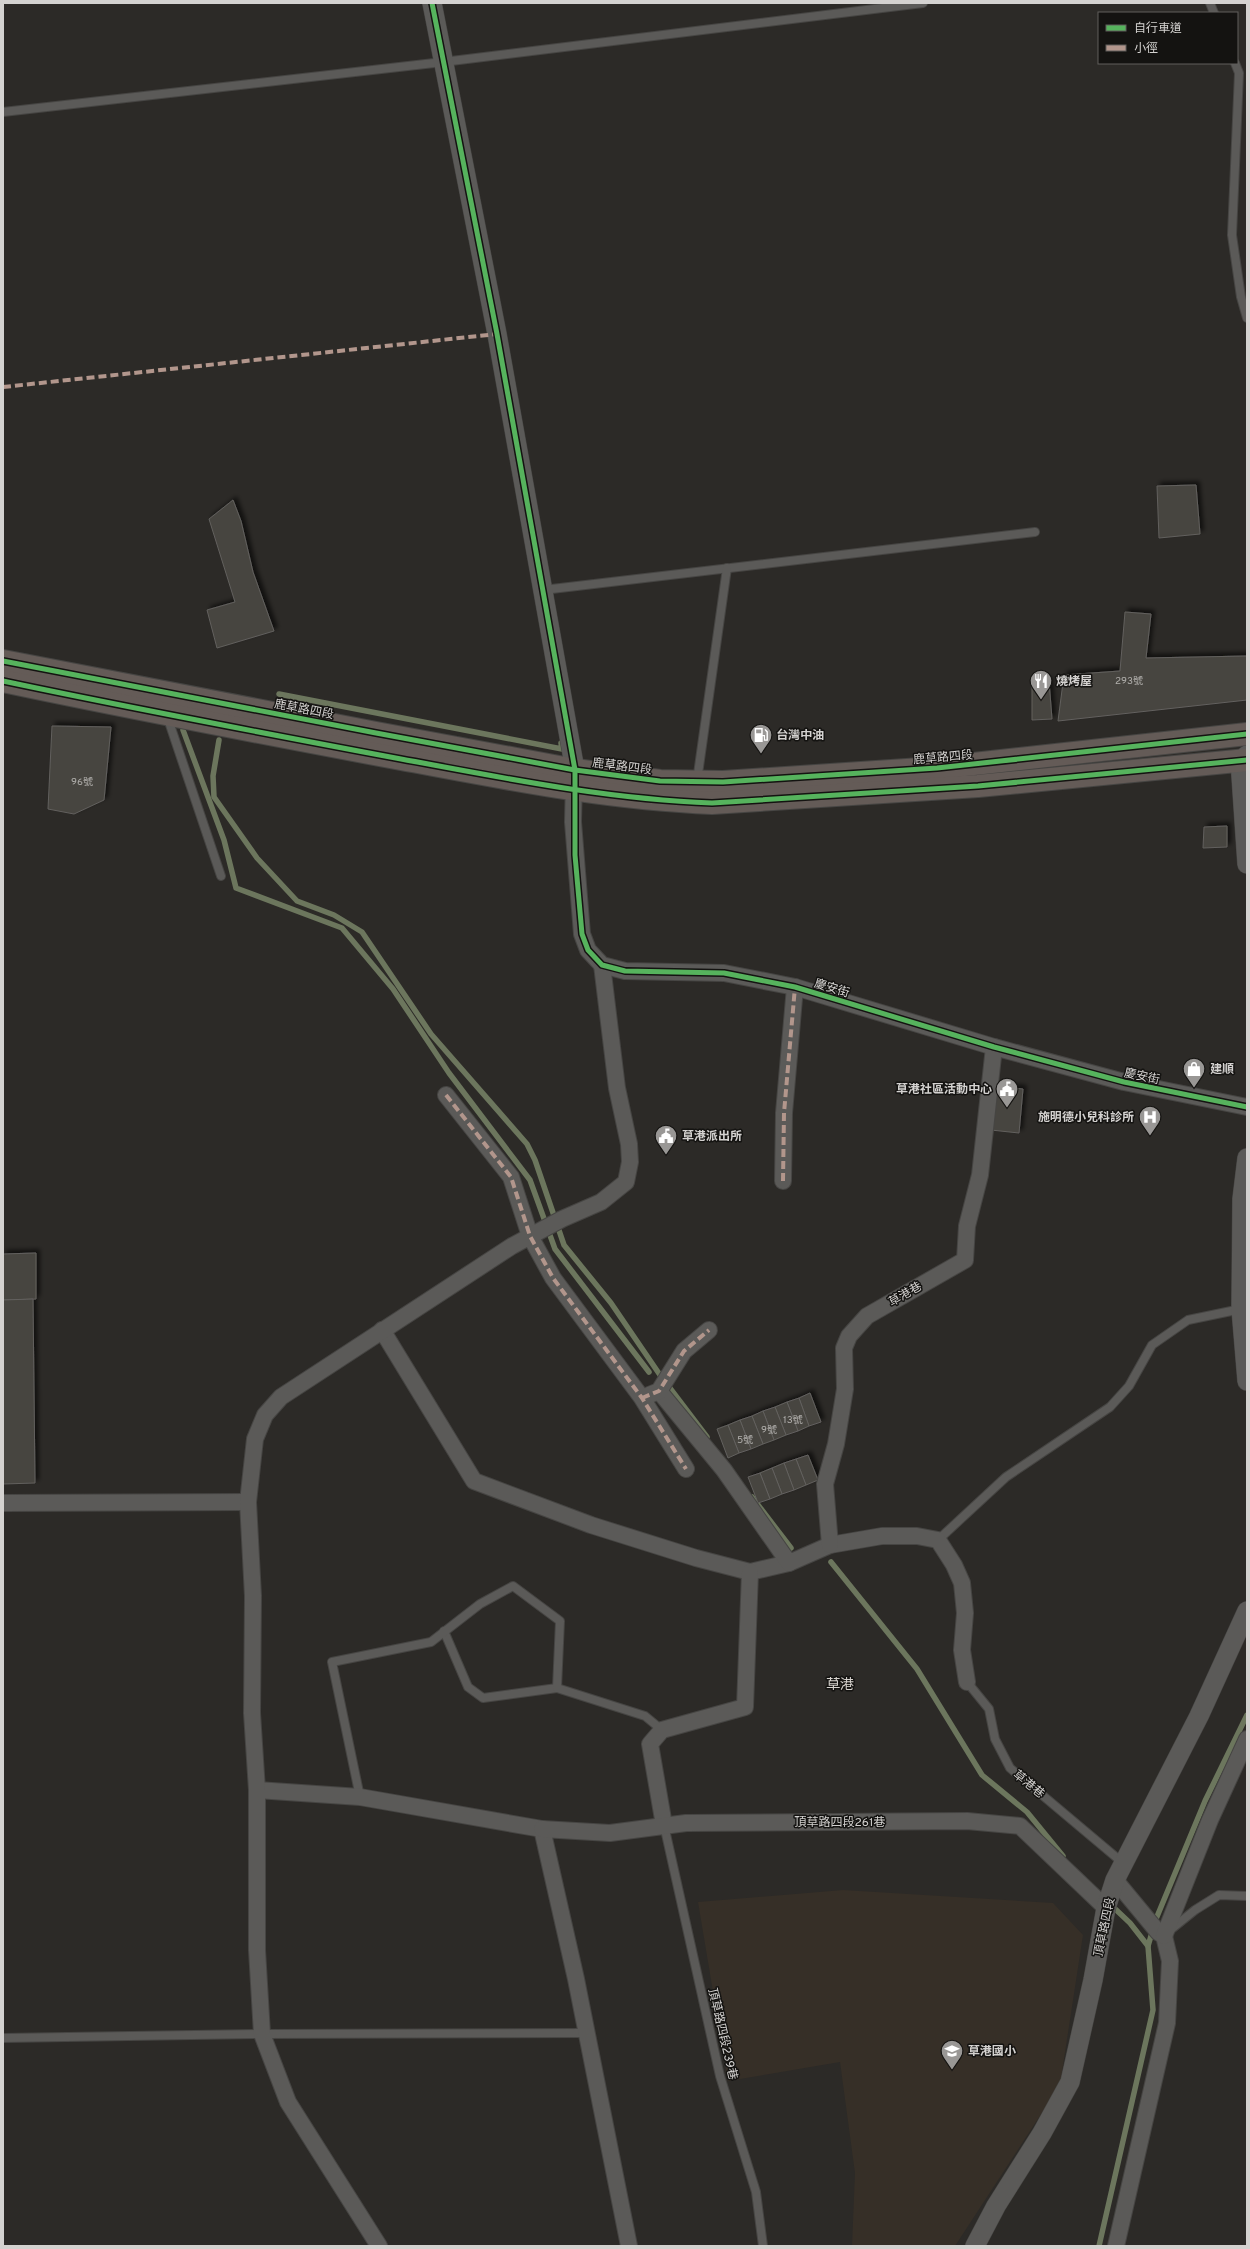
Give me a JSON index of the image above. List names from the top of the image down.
{
  "streets": {
    "main road": ["鹿草路四段"],
    "street": [
      "慶安街",
      "草港巷",
      "頂草路四段261巷",
      "頂草路四段"
    ],
    "lane": ["頂草路四段239巷"]
  },
  "crossings": [
    ["慶安街", "草港巷"],
    ["草港巷", "頂草路四段"],
    ["頂草路四段261巷", "頂草路四段"],
    ["頂草路四段261巷", "頂草路四段239巷"]
  ],
  "districts": ["草港"],
  "places": {
    "restaurant": ["燒烤屋"],
    "fuel station": ["台灣中油"],
    "shop": ["建順"],
    "public building": ["草港社區活動中心", "草港派出所"],
    "hospital": ["施明德小兒科診所"],
    "school or university": ["草港國小"]
  },
  "house_numbers": [
    "293號",
    "96號",
    "13號",
    "9號",
    "5號"
  ],
  "legend": ["自行車道", "小徑"]
}
